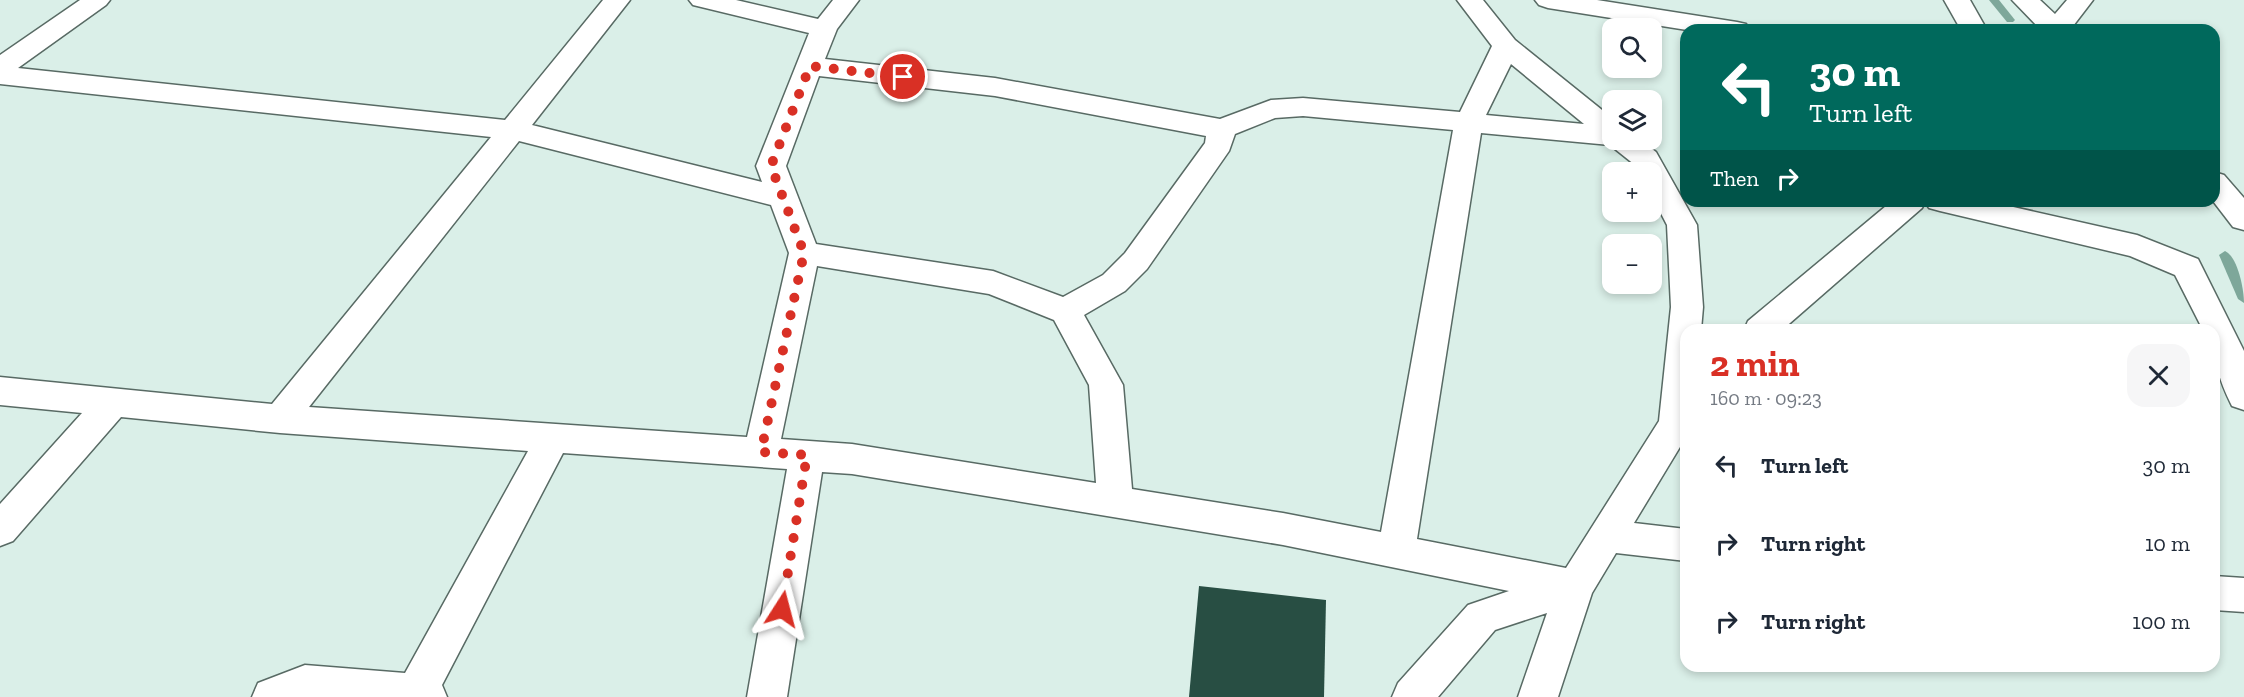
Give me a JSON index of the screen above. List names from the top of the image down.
{
  "page": {
    "map_buttons": ["+", "−"],
    "turn": ["30 m", "Turn left"],
    "then": "Then",
    "heading": ["2 min", "160 m · 09:23"],
    "list": [
      {
        "name": "Turn left",
        "value": "30 m"
      },
      {
        "name": "Turn right",
        "value": "10 m"
      },
      {
        "name": "Turn right",
        "value": "100 m"
      }
    ]
  }
}
